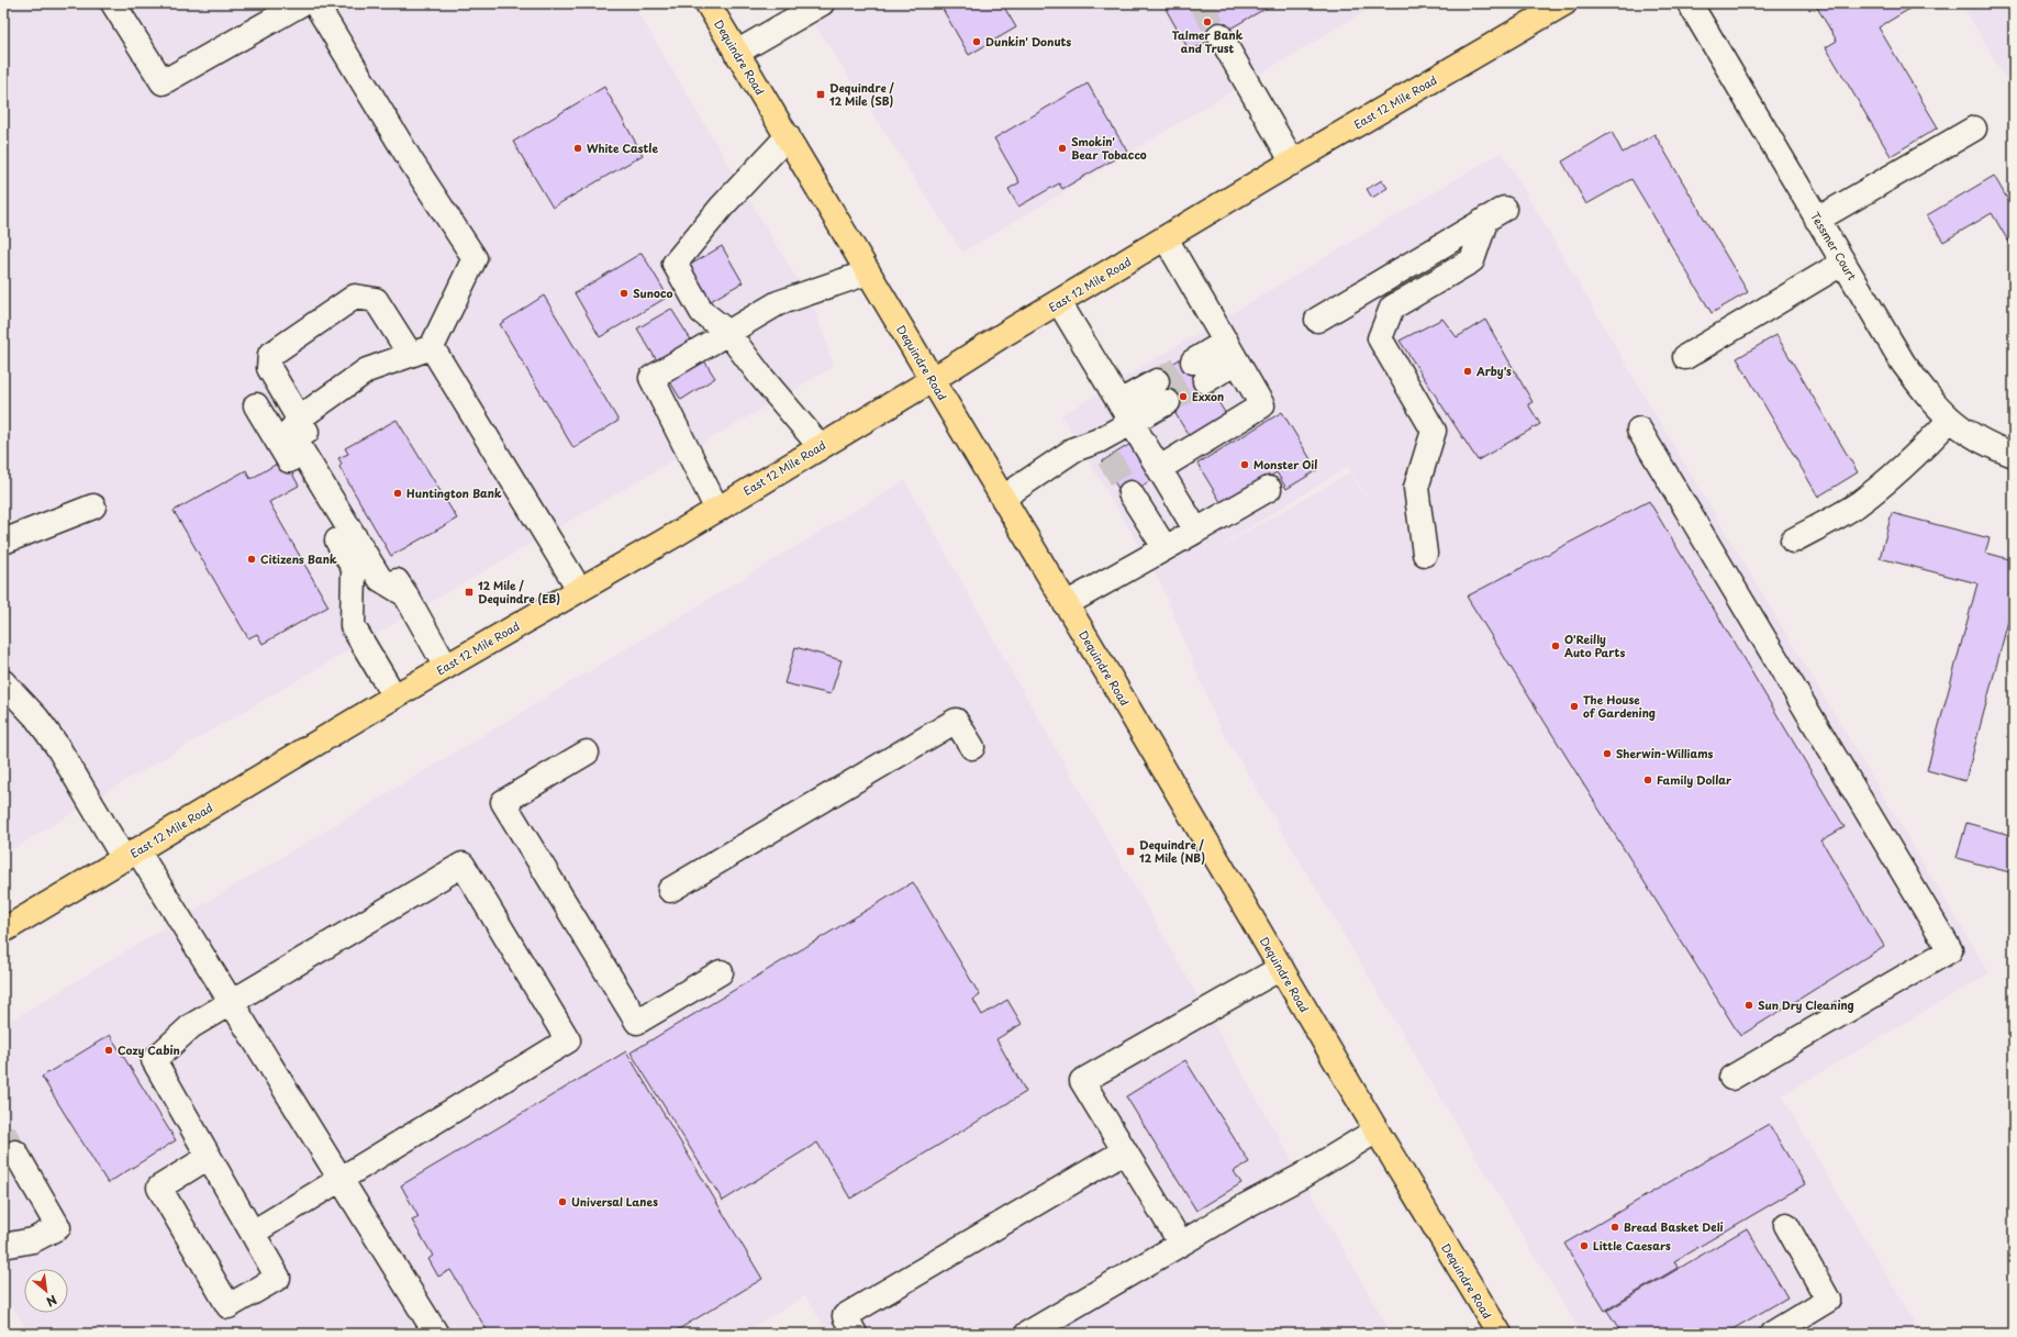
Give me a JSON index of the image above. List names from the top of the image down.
{
  "streets": {
    "main road": ["Dequindre Road", "East 12 Mile Road"],
    "street": ["Tessmer Court"]
  },
  "crossings": [
    ["Dequindre Road", "East 12 Mile Road"]
  ],
  "places": {
    "other": [
      "Talmer Bank and Trust",
      "Dunkin' Donuts",
      "White Castle",
      "Smokin' Bear Tobacco",
      "Sunoco",
      "Arby's",
      "Exxon",
      "Monster Oil",
      "Huntington Bank",
      "Citizens Bank",
      "O'Reilly Auto Parts",
      "The House of Gardening",
      "Sherwin-Williams",
      "Family Dollar",
      "Sun Dry Cleaning",
      "Cozy Cabin",
      "Universal Lanes",
      "Bread Basket Deli",
      "Little Caesars"
    ],
    "transit": ["Dequindre / 12 Mile (SB)", "12 Mile / Dequindre (EB)", "Dequindre / 12 Mile (NB)"]
  },
  "north": "bottom right"
}
